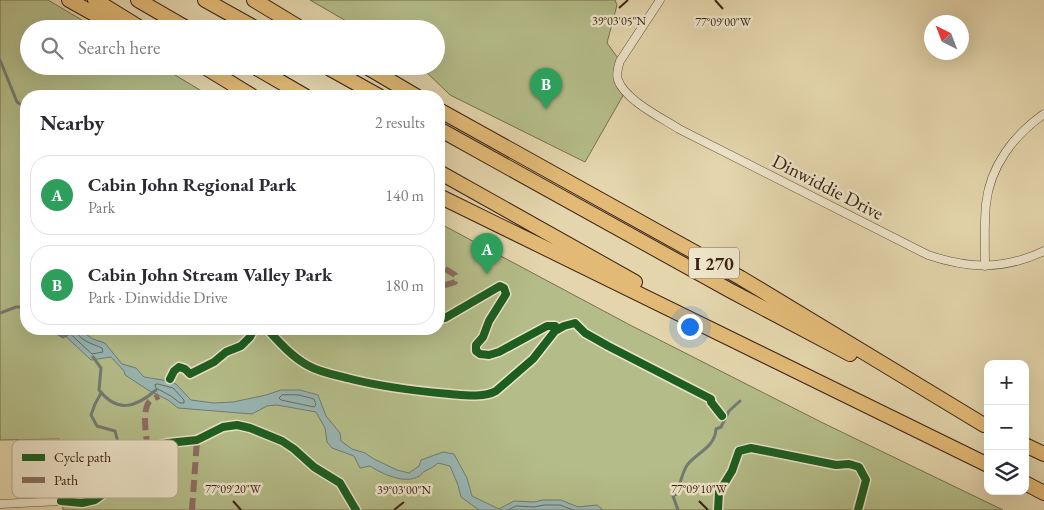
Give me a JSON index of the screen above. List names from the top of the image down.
{
  "streets": {
    "highway": ["I 270"],
    "street": ["Dinwiddie Drive"]
  },
  "legend": ["Cycle path", "Path"],
  "north": "top left",
  "page": {
    "search": "Search here",
    "pins": ["B", "A"],
    "heading": ["Nearby", "2 results"],
    "list": [
      {
        "mark": "A",
        "name": "Cabin John Regional Park",
        "note": "Park",
        "value": "140 m"
      },
      {
        "mark": "B",
        "name": "Cabin John Stream Valley Park",
        "note": "Park · Dinwiddie Drive",
        "value": "180 m"
      }
    ],
    "map_buttons": ["+", "−"]
  },
  "coordinates": [
    "39°03'05\"N",
    "77°09'00\"W",
    "77°09'20\"W",
    "77°09'10\"W",
    "39°03'00\"N"
  ]
}
